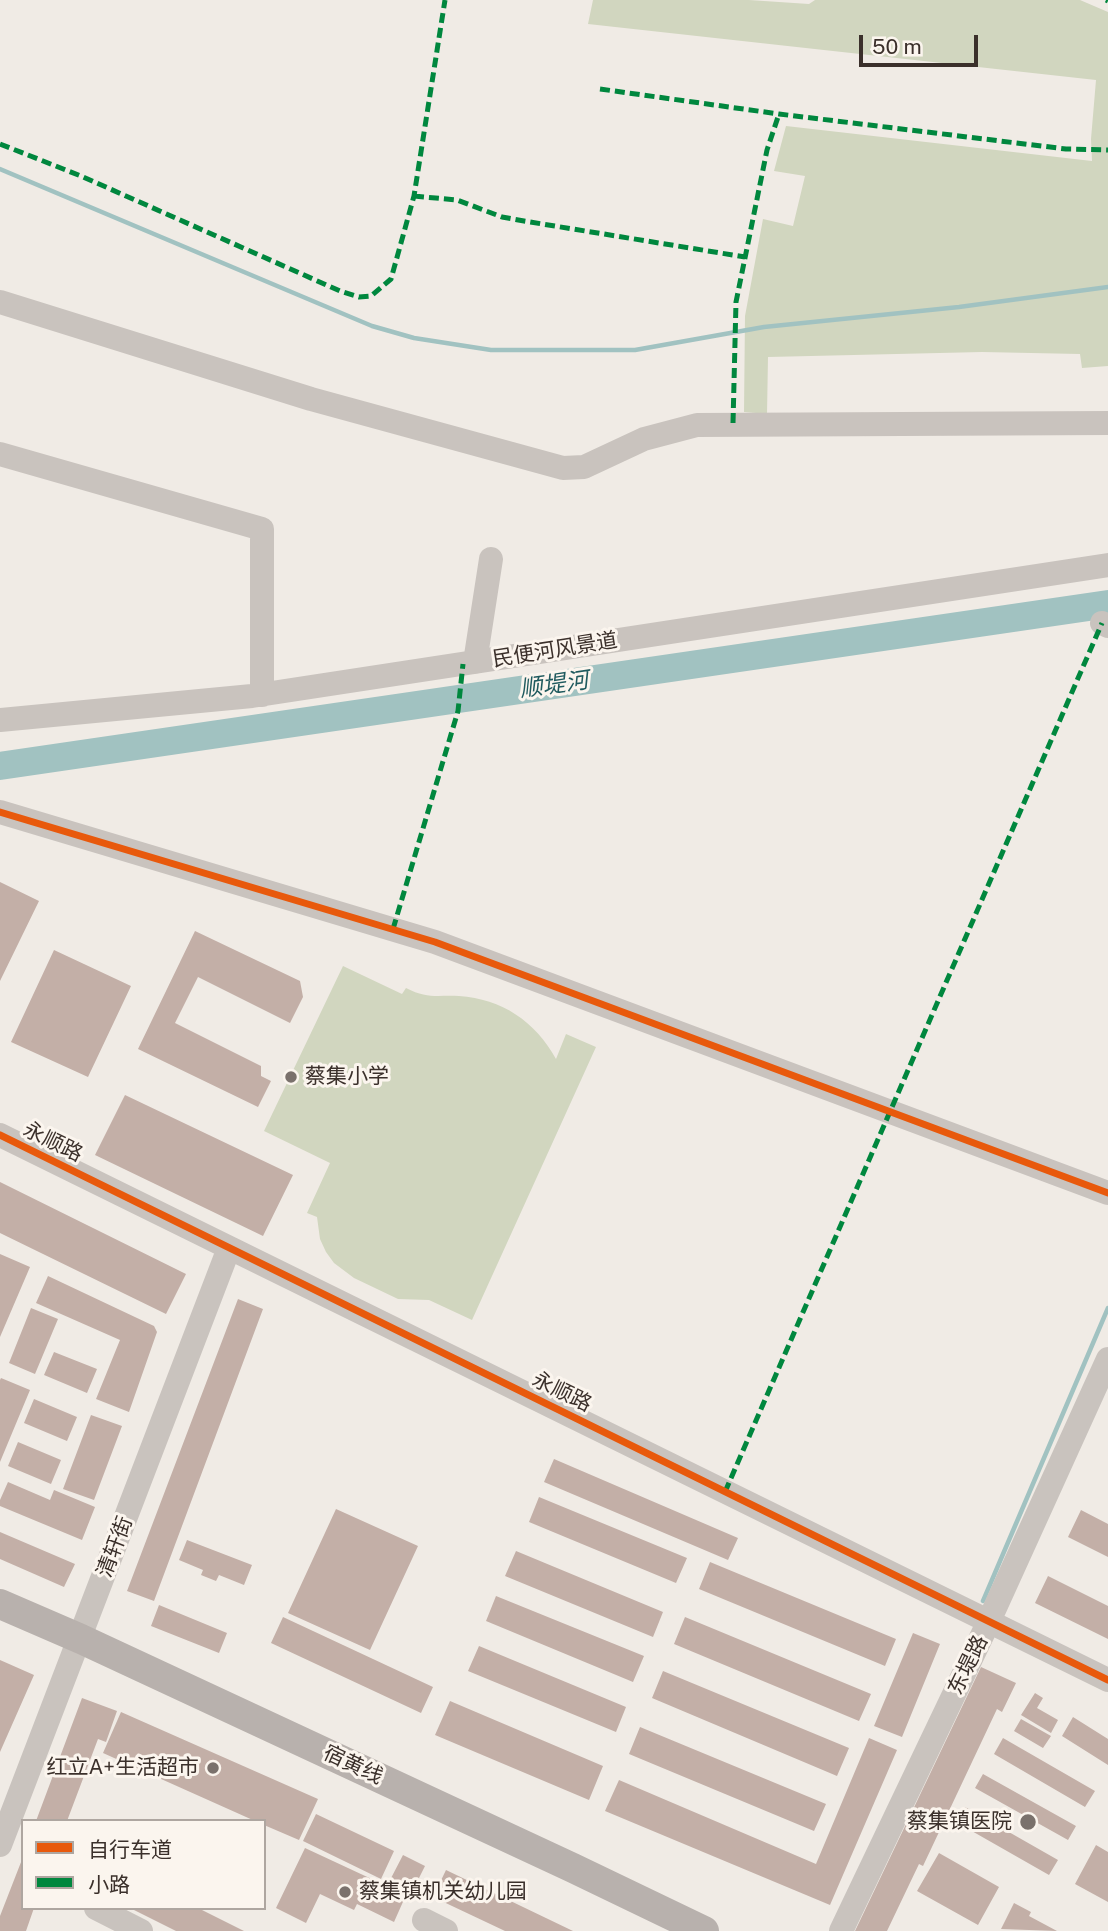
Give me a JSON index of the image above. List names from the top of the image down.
{
  "streets": {
    "main road": ["宿黄线"],
    "street": [
      "民便河风景道",
      "永顺路",
      "清轩街",
      "东堤路"
    ]
  },
  "crossings": [
    ["永顺路", "清轩街"],
    ["永顺路", "东堤路"],
    ["清轩街", "宿黄线"]
  ],
  "water": ["顺堤河"],
  "places": [
    "蔡集小学",
    "红立A+生活超市",
    "蔡集镇医院",
    "蔡集镇机关幼儿园"
  ],
  "legend": ["自行车道", "小路"],
  "scale_bar": "50 m"
}
